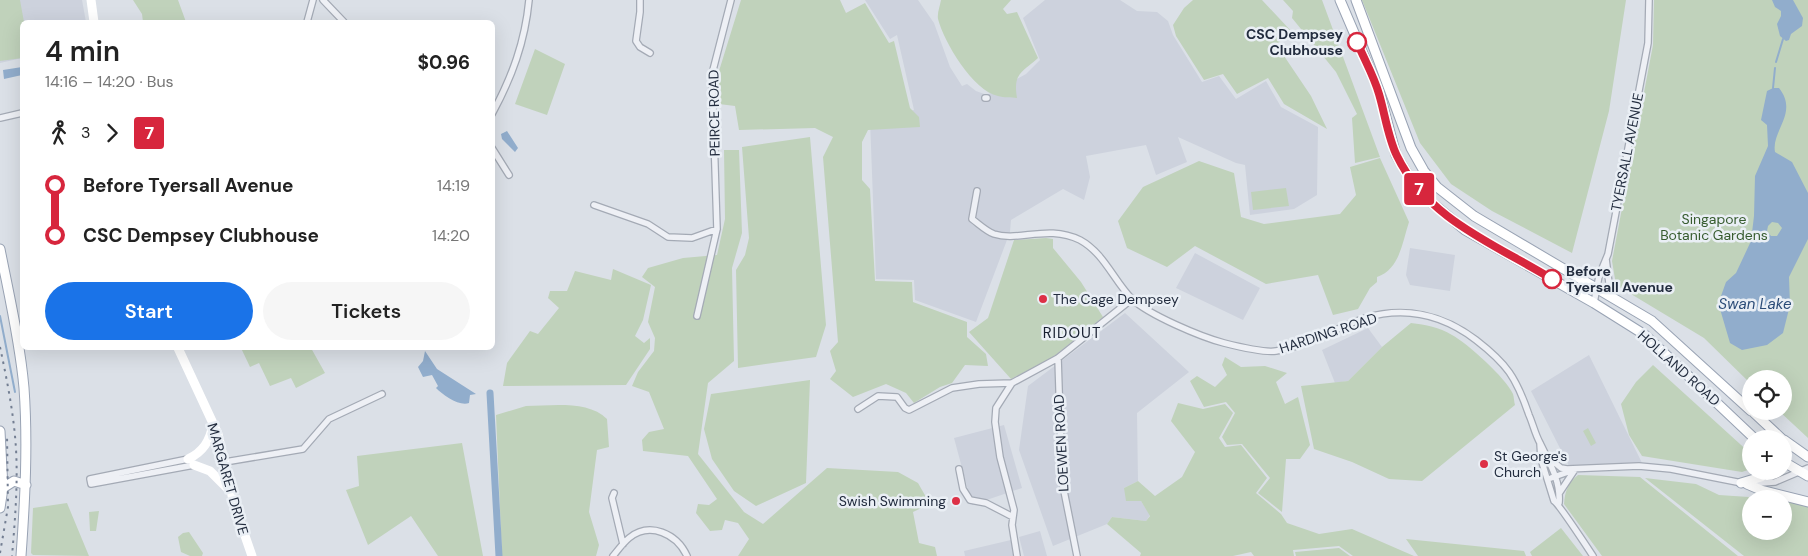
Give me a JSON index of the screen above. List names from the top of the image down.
{
  "streets": {
    "main road": ["HOLLAND ROAD", "MARGARET DRIVE"],
    "street": [
      "PEIRCE ROAD",
      "TYERSALL AVENUE",
      "HARDING ROAD",
      "LOEWEN ROAD"
    ]
  },
  "crossings": [
    ["TYERSALL AVENUE", "HOLLAND ROAD"]
  ],
  "districts": ["RIDOUT"],
  "water": ["Swan Lake"],
  "parks": ["Singapore Botanic Gardens"],
  "places": [
    "CSC Dempsey Clubhouse",
    "Before Tyersall Avenue",
    "The Cage Dempsey",
    "St George's Church",
    "Swish Swimming"
  ],
  "lines": ["bus line 7"],
  "page": {
    "on_map": "7",
    "heading": ["4 min", "14:16 – 14:20 · Bus", "$0.96"],
    "legs": ["3", "7"],
    "list": [
      {
        "name": "Before Tyersall Avenue",
        "value": "14:19"
      },
      {
        "name": "CSC Dempsey Clubhouse",
        "value": "14:20"
      }
    ],
    "buttons": ["Start", "Tickets"],
    "map_buttons": ["+", "−"]
  }
}
